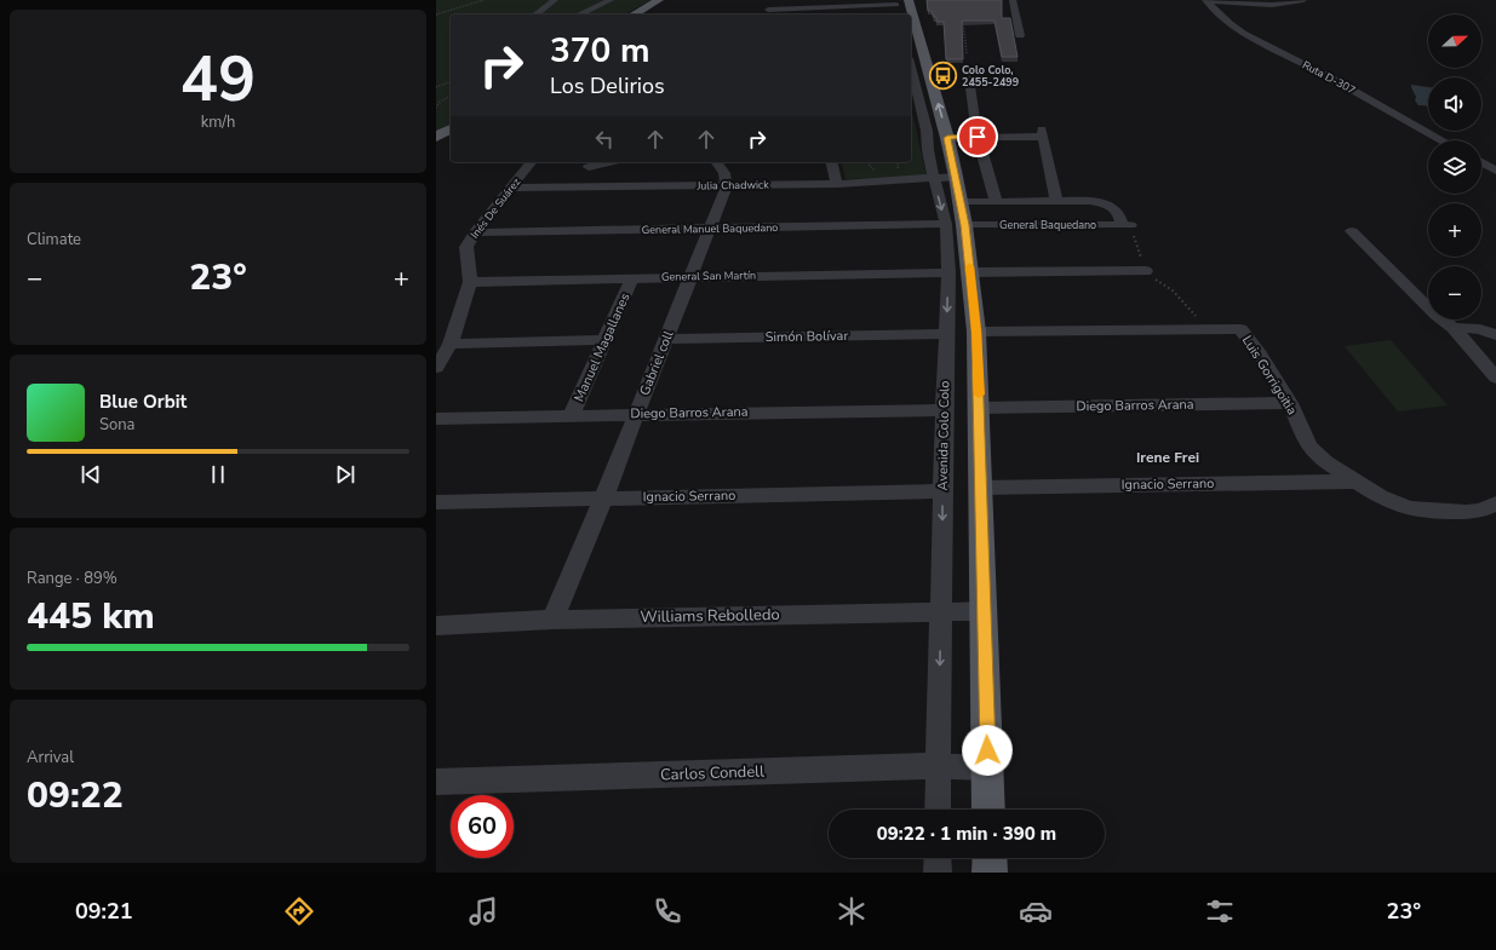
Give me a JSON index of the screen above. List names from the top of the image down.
{
  "streets": {
    "main road": ["Avenida Colo Colo"],
    "street": [
      "Ruta D-307",
      "Julia Chadwick",
      "Inés De Suárez",
      "General Baquedano",
      "General Manuel Baquedano",
      "General San Martín",
      "Simón Bolívar",
      "Manuel Magallanes",
      "Gabriel coll",
      "Luis Gorrigoitia",
      "Diego Barros Arana",
      "Ignacio Serrano",
      "Williams Rebolledo",
      "Carlos Condell"
    ]
  },
  "crossings": [
    ["Julia Chadwick", "Inés De Suárez"],
    ["Julia Chadwick", "Gabriel coll"],
    ["Julia Chadwick", "Avenida Colo Colo"],
    ["Inés De Suárez", "General Manuel Baquedano"],
    ["Inés De Suárez", "General San Martín"],
    ["General Baquedano", "General Manuel Baquedano"],
    ["General Baquedano", "Avenida Colo Colo"],
    ["General Manuel Baquedano", "Gabriel coll"],
    ["General Manuel Baquedano", "Avenida Colo Colo"],
    ["General San Martín", "Manuel Magallanes"],
    ["General San Martín", "Gabriel coll"],
    ["General San Martín", "Avenida Colo Colo"],
    ["Simón Bolívar", "Gabriel coll"],
    ["Simón Bolívar", "Avenida Colo Colo"],
    ["Manuel Magallanes", "Diego Barros Arana"],
    ["Gabriel coll", "Diego Barros Arana"],
    ["Gabriel coll", "Ignacio Serrano"],
    ["Gabriel coll", "Williams Rebolledo"],
    ["Luis Gorrigoitia", "Diego Barros Arana"],
    ["Luis Gorrigoitia", "Ignacio Serrano"],
    ["Diego Barros Arana", "Avenida Colo Colo"],
    ["Avenida Colo Colo", "Ignacio Serrano"],
    ["Avenida Colo Colo", "Williams Rebolledo"],
    ["Avenida Colo Colo", "Carlos Condell"]
  ],
  "districts": ["Irene Frei"],
  "places": {
    "bus stop": ["Colo Colo, 2455-2499"]
  },
  "north": "right",
  "page": {
    "tile": [
      ["49", "km/h"],
      "Climate",
      ["Range · 89%", "445 km"],
      ["Arrival", "09:22"]
    ],
    "map_buttons": ["+", "−"],
    "turn": ["370 m", "Los Delirios"],
    "heat": ["−", "23°", "+"],
    "song": ["Blue Orbit", "Sona"],
    "limit": "60",
    "trip": "09:22 · 1 min · 390 m",
    "tabs": ["09:21", "23°"]
  }
}
